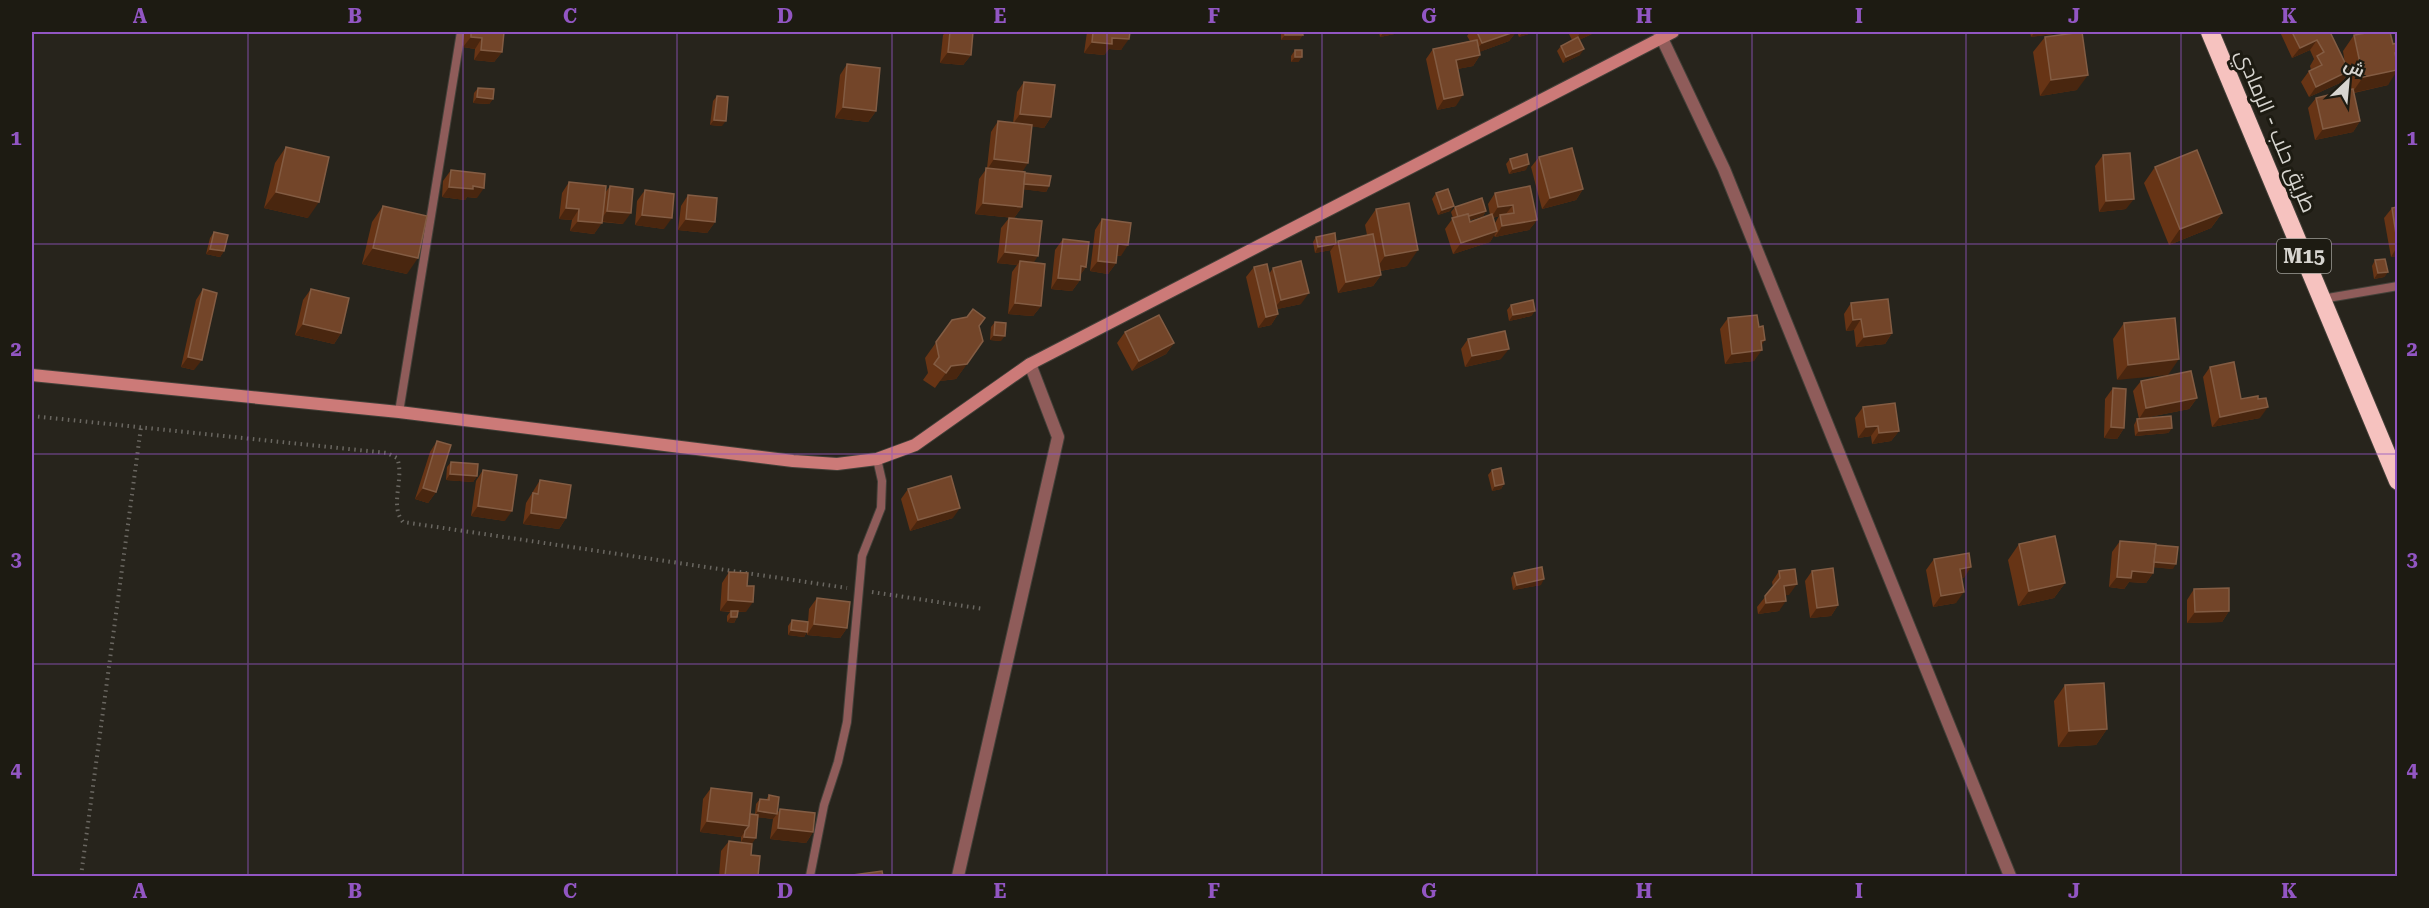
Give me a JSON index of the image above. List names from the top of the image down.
{
  "streets": {
    "highway": ["طريق حلب - الرمادي", "M15"]
  },
  "north": "top right",
  "grid": {
    "columns": [
      "A",
      "B",
      "C",
      "D",
      "E",
      "F",
      "G",
      "H",
      "I",
      "J",
      "K"
    ],
    "rows": [
      "1",
      "2",
      "3",
      "4"
    ]
  }
}
